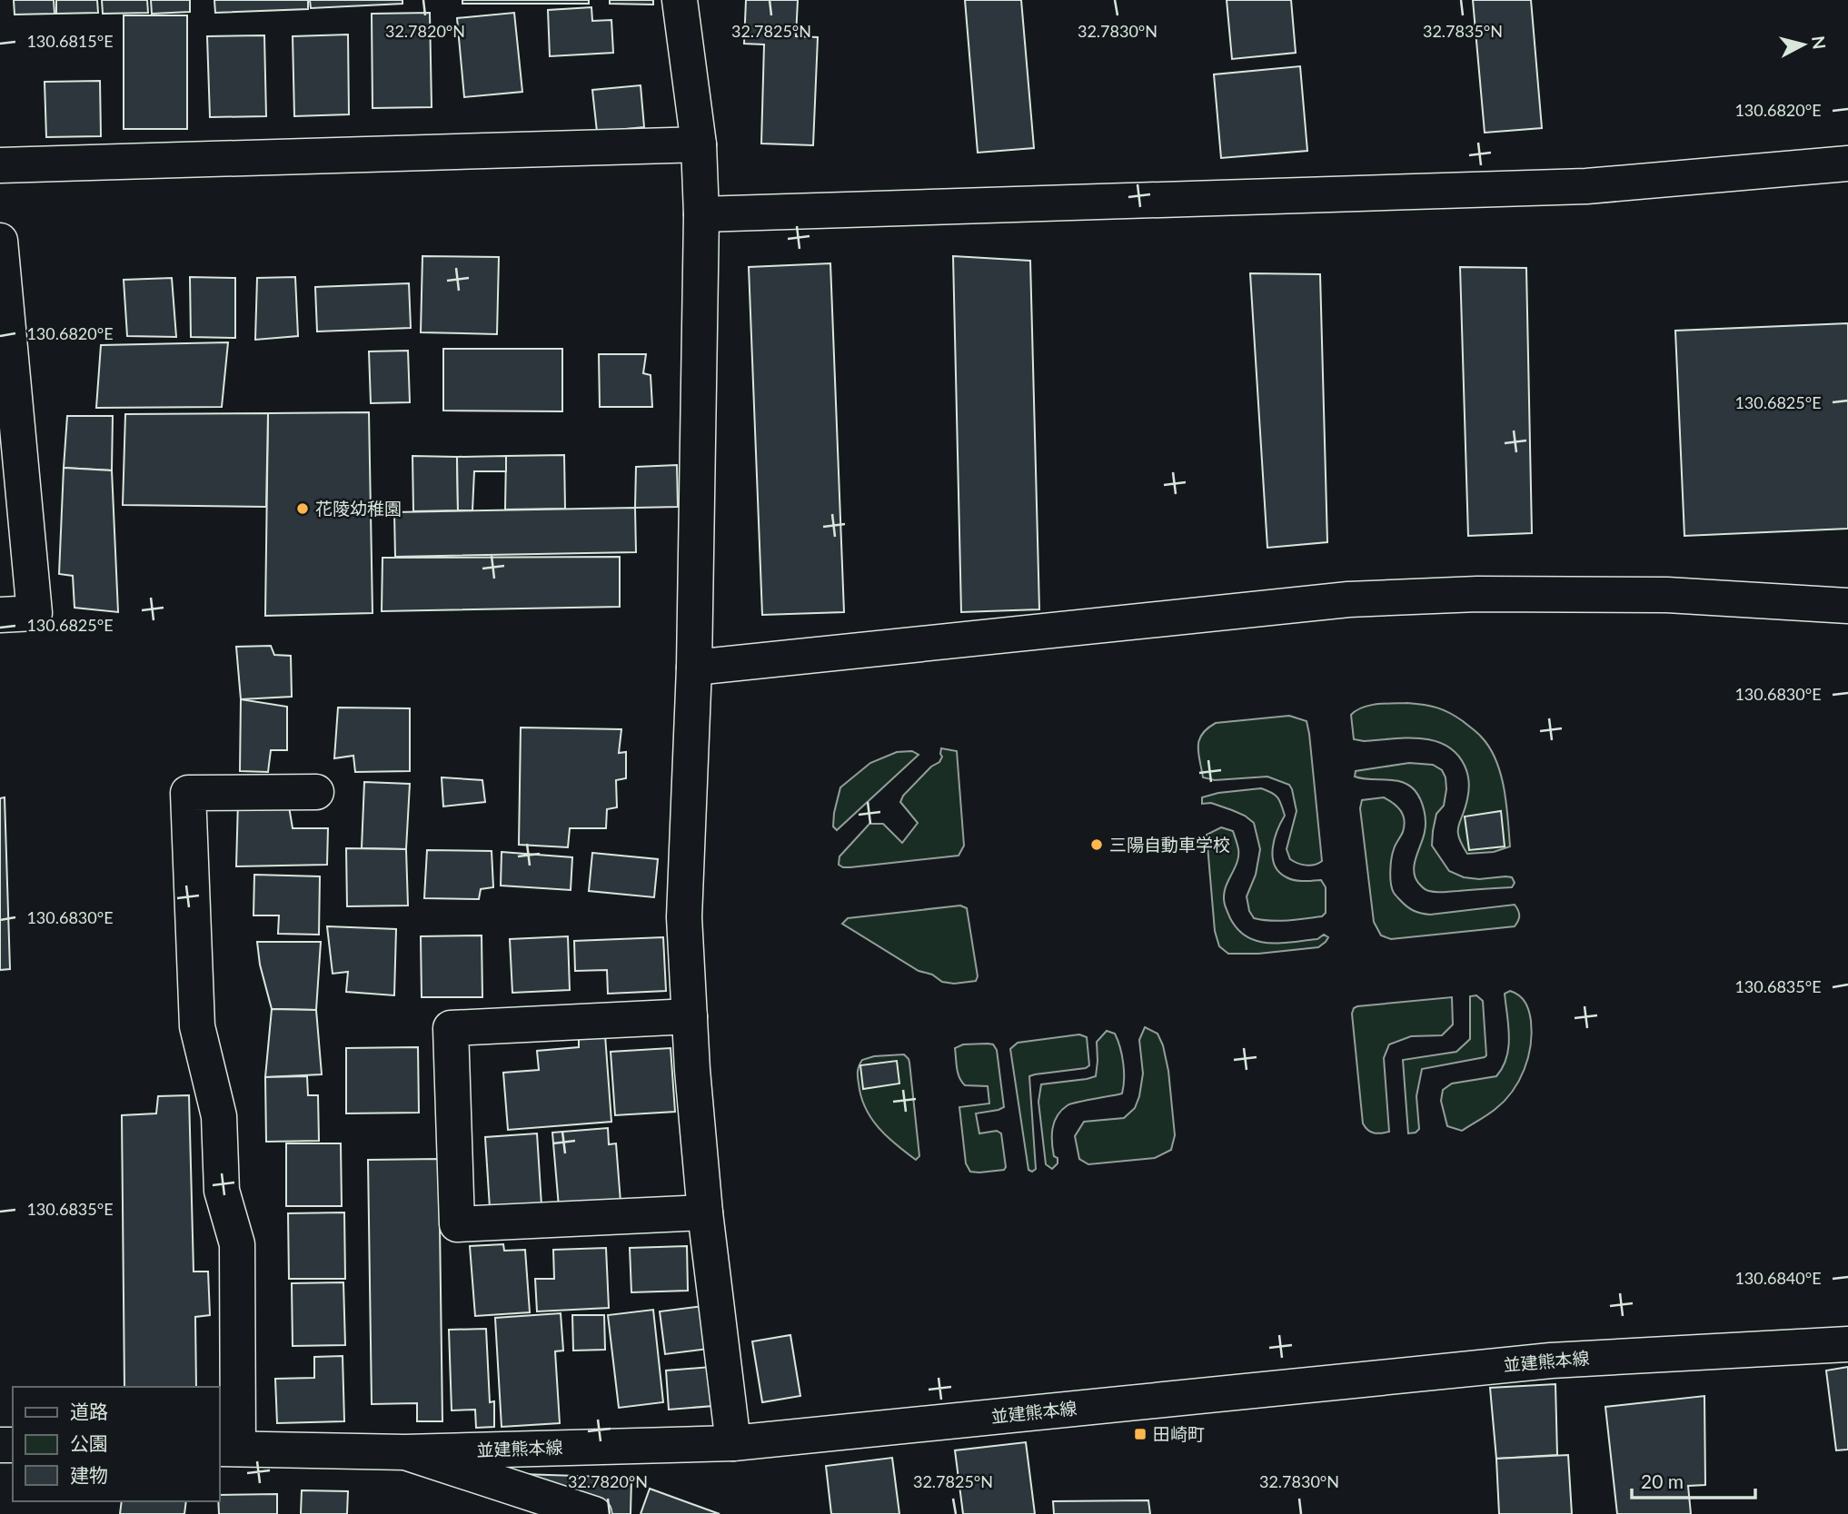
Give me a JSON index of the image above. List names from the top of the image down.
{
  "streets": {
    "street": ["並建熊本線"]
  },
  "places": {
    "other": ["花陵幼稚園", "三陽自動車学校"],
    "transit": ["田崎町"]
  },
  "legend": ["道路", "公園", "建物"],
  "scale_bar": "20 m",
  "north": "right",
  "coordinates": [
    "32.7820°N",
    "32.7825°N",
    "32.7830°N",
    "32.7835°N",
    "130.6815°E",
    "130.6820°E",
    "130.6825°E",
    "130.6830°E",
    "130.6835°E",
    "130.6840°E"
  ]
}
